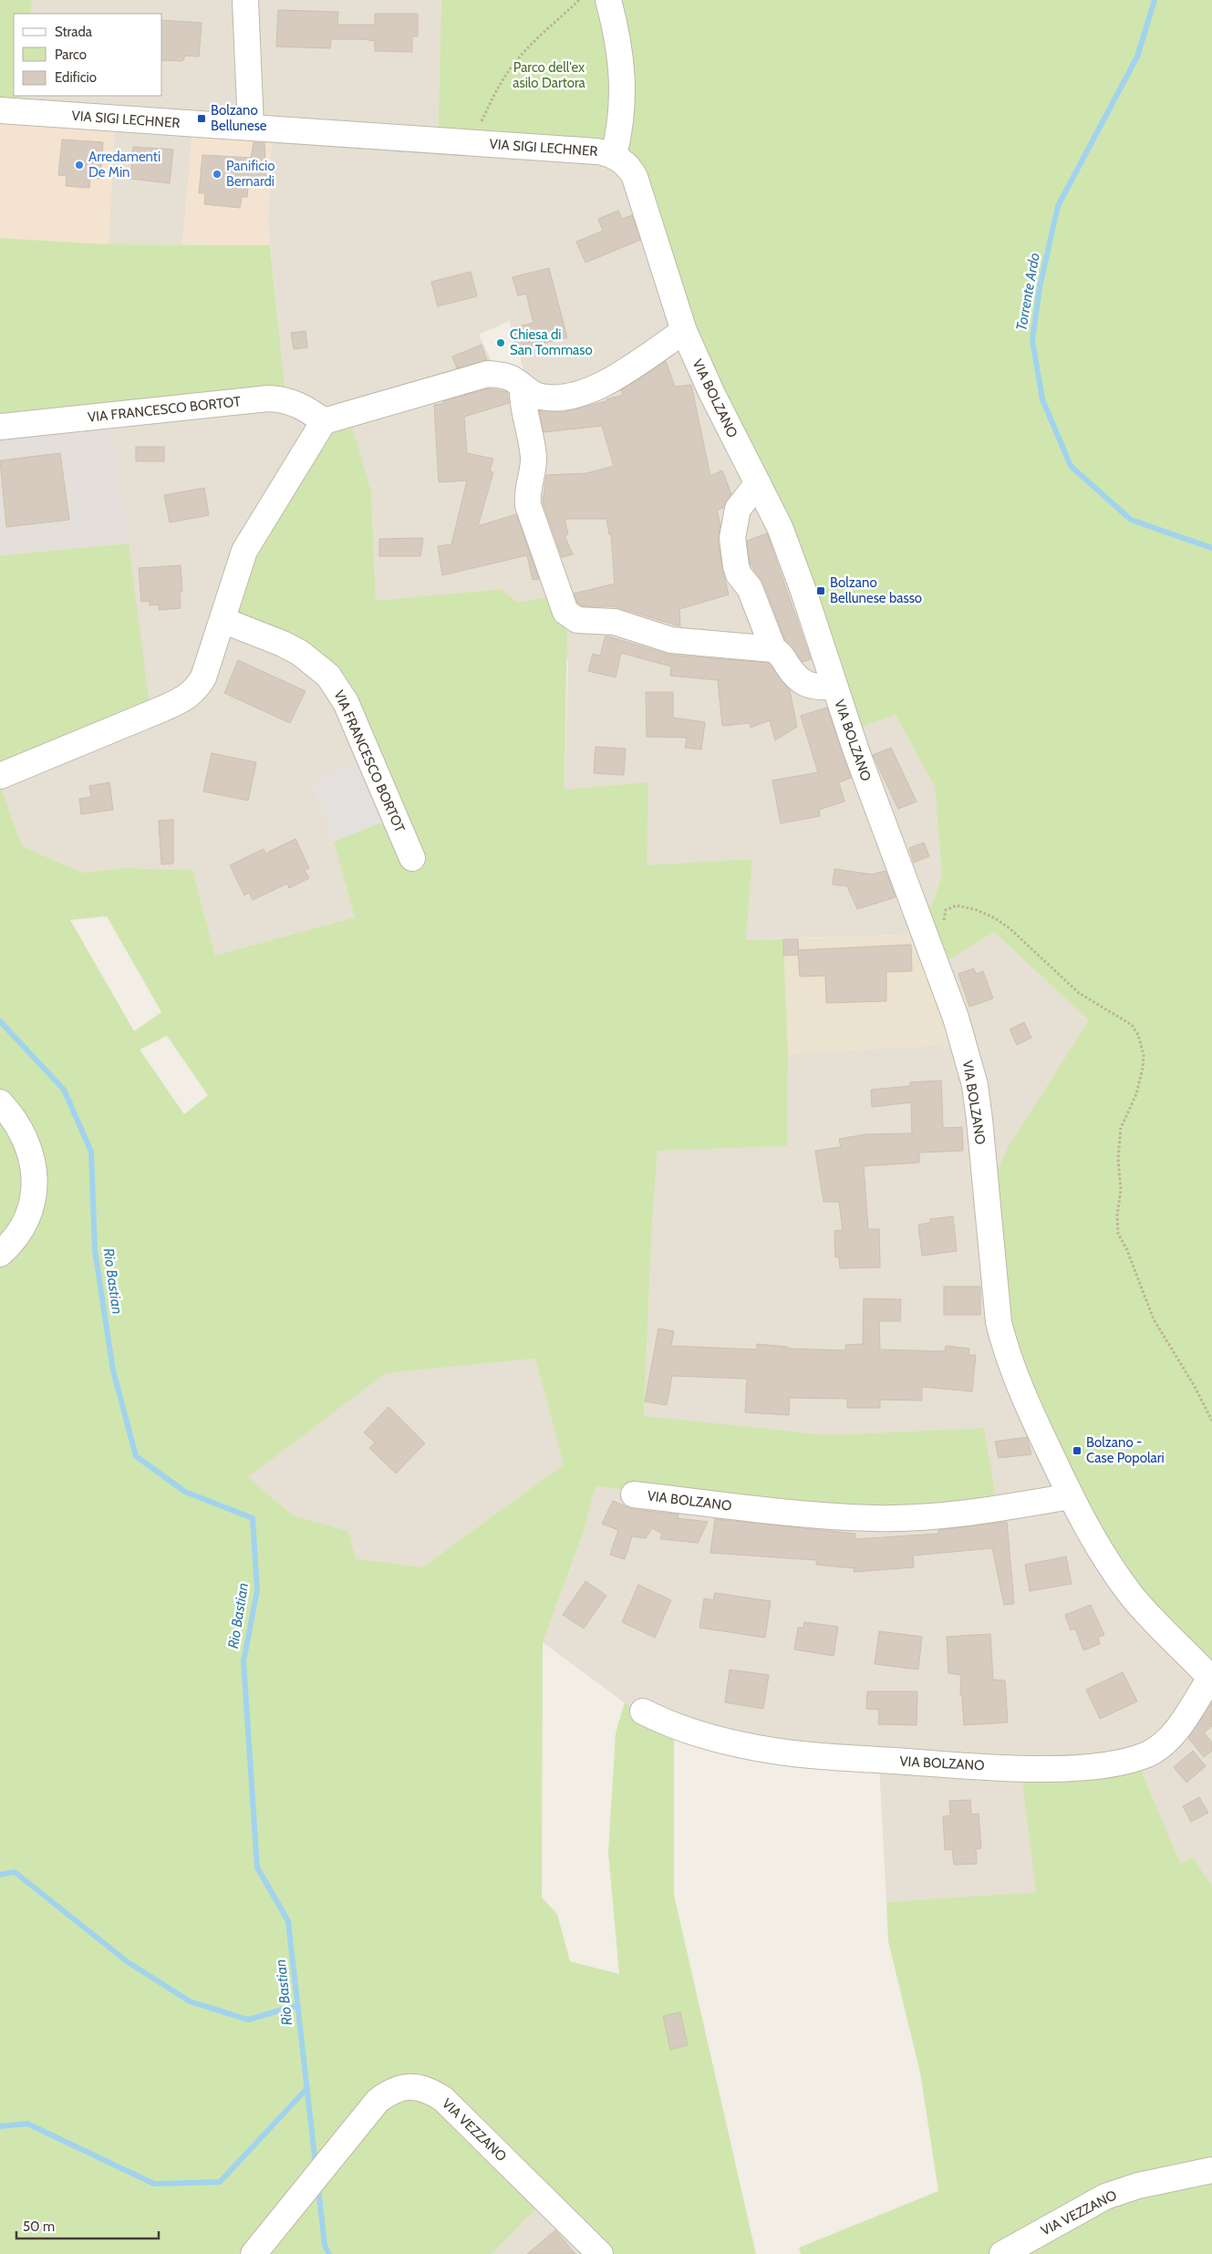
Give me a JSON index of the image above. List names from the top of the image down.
{
  "streets": {
    "street": [
      "VIA SIGI LECHNER",
      "VIA BOLZANO",
      "VIA FRANCESCO BORTOT",
      "VIA VEZZANO"
    ]
  },
  "crossings": [
    ["VIA SIGI LECHNER", "VIA BOLZANO"]
  ],
  "water": ["Torrente Ardo", "Rio Bastian"],
  "parks": ["Parco dell'ex asilo Dartora"],
  "places": {
    "transit": ["Bolzano Bellunese", "Bolzano Bellunese basso", "Bolzano - Case Popolari"],
    "other": ["Arredamenti De Min", "Panificio Bernardi", "Chiesa di San Tommaso"]
  },
  "legend": ["Strada", "Parco", "Edificio"],
  "scale_bar": "50 m"
}
